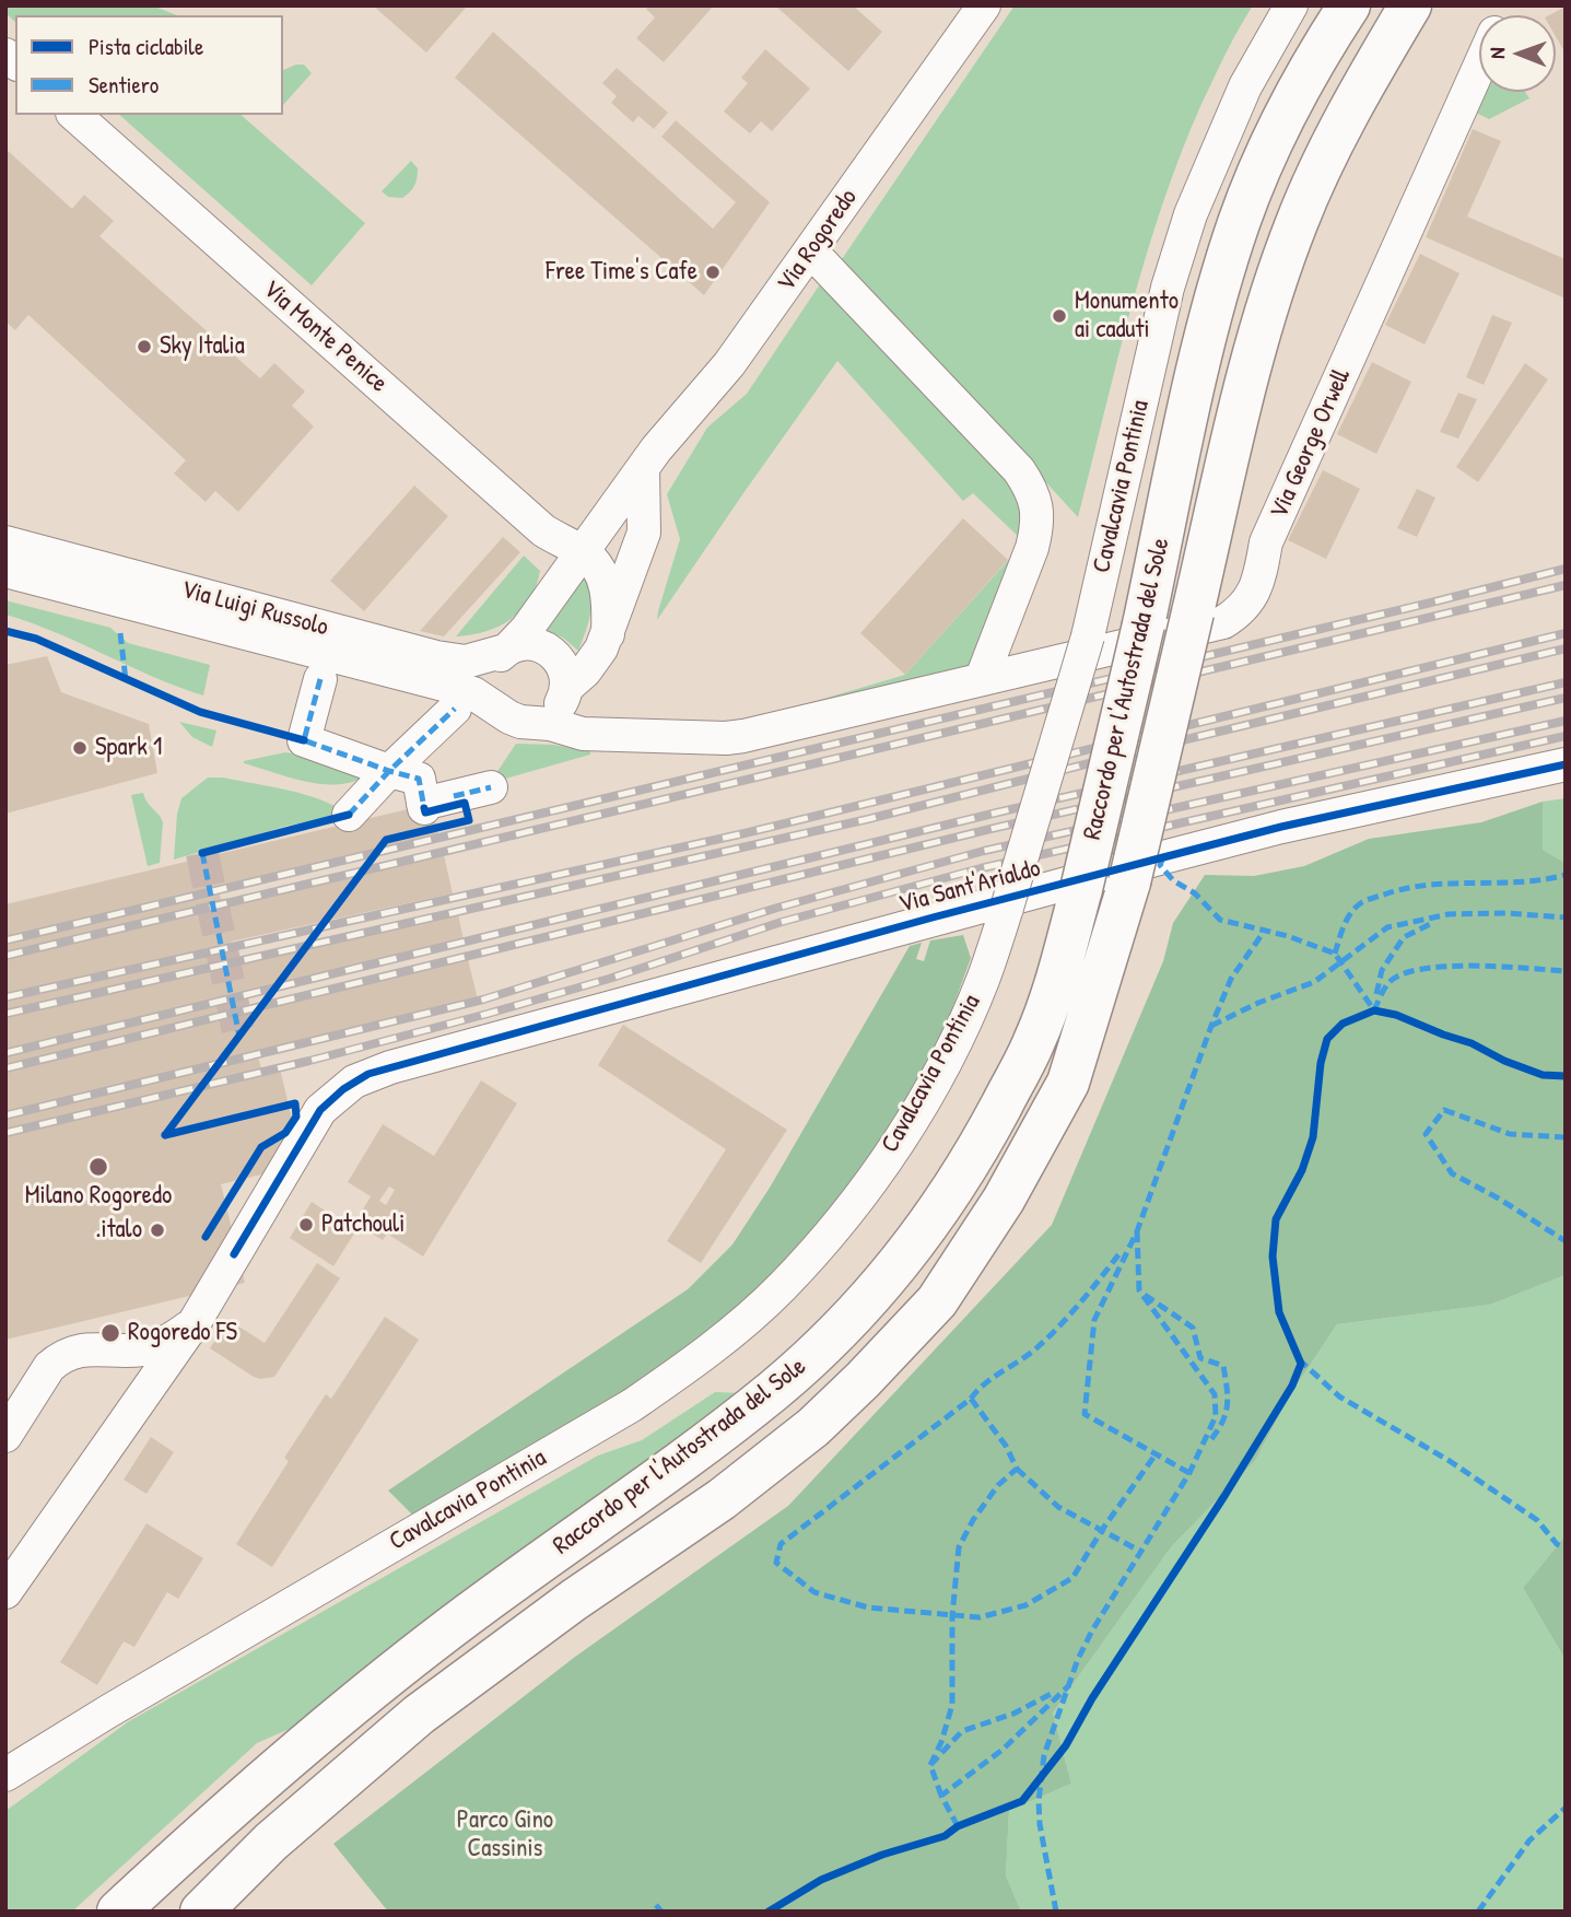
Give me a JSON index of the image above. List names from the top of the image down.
{
  "streets": {
    "highway": ["Raccordo per l'Autostrada del Sole"],
    "street": [
      "Via Rogoredo",
      "Via Monte Penice",
      "Via George Orwell",
      "Cavalcavia Pontinia",
      "Via Luigi Russolo",
      "Via Sant'Arialdo"
    ]
  },
  "crossings": [
    ["Via Rogoredo", "Via Monte Penice"],
    ["Via Rogoredo", "Via George Orwell"],
    ["Via Rogoredo", "Via Luigi Russolo"],
    ["Via George Orwell", "Via Luigi Russolo"]
  ],
  "parks": ["Parco Gino Cassinis"],
  "places": [
    "Free Time's Cafe",
    "Monumento ai caduti",
    "Sky Italia",
    "Spark 1",
    "Milano Rogoredo",
    "Patchouli",
    ".italo",
    "Rogoredo FS"
  ],
  "legend": ["Pista ciclabile", "Sentiero"],
  "north": "left"
}
